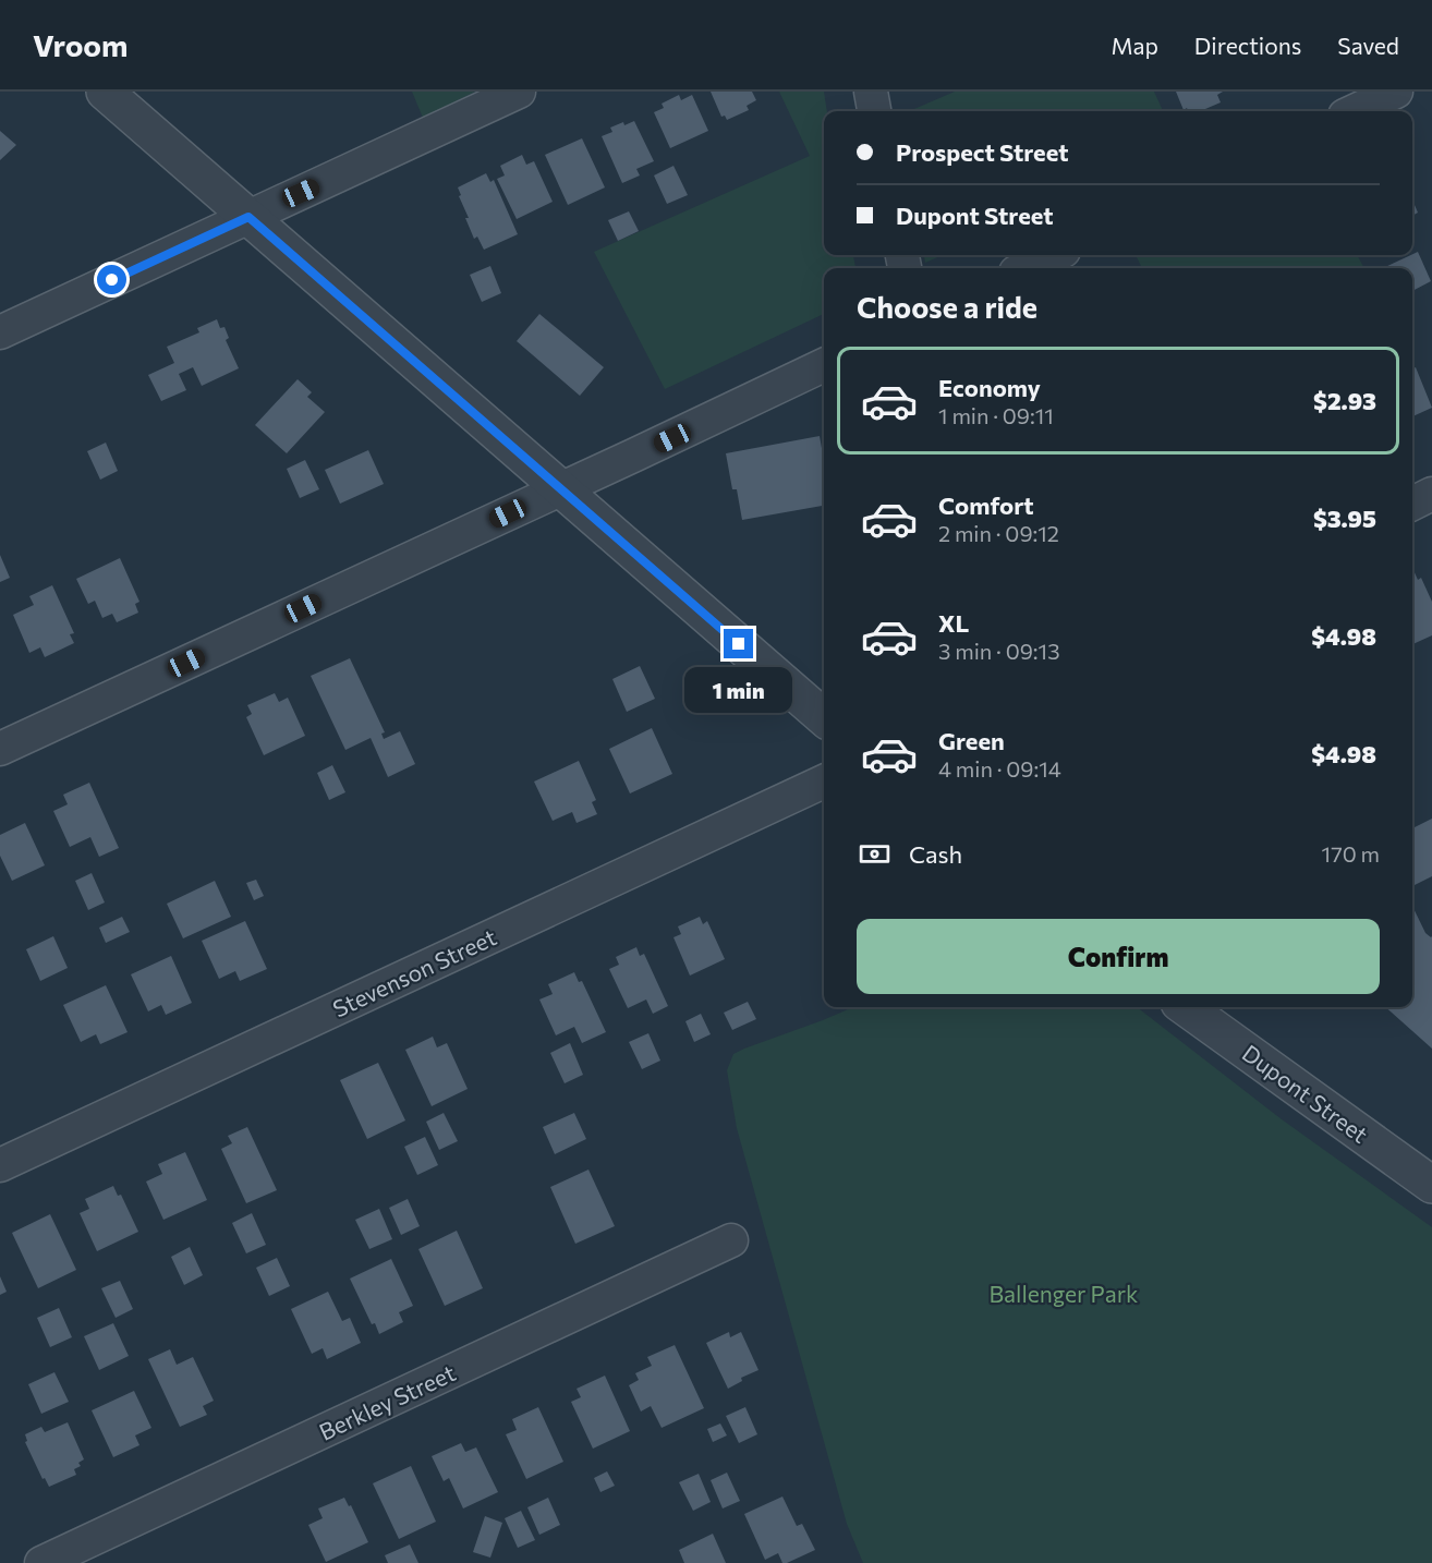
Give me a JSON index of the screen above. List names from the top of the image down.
{
  "streets": {
    "street": ["Stevenson Street", "Dupont Street", "Berkley Street"]
  },
  "parks": ["Ballenger Park"],
  "page": {
    "header": "Vroom",
    "nav": ["Map", "Directions", "Saved"],
    "banner": ["Prospect Street", "Dupont Street"],
    "heading": "Choose a ride",
    "list": [
      {
        "name": "Economy",
        "note": "1 min · 09:11",
        "value": "$2.93"
      },
      {
        "name": "Comfort",
        "note": "2 min · 09:12",
        "value": "$3.95"
      },
      {
        "name": "XL",
        "note": "3 min · 09:13",
        "value": "$4.98"
      },
      {
        "name": "Green",
        "note": "4 min · 09:14",
        "value": "$4.98"
      }
    ],
    "bubble": "1 min",
    "pay": ["Cash", "170 m"],
    "buttons": "Confirm"
  }
}
